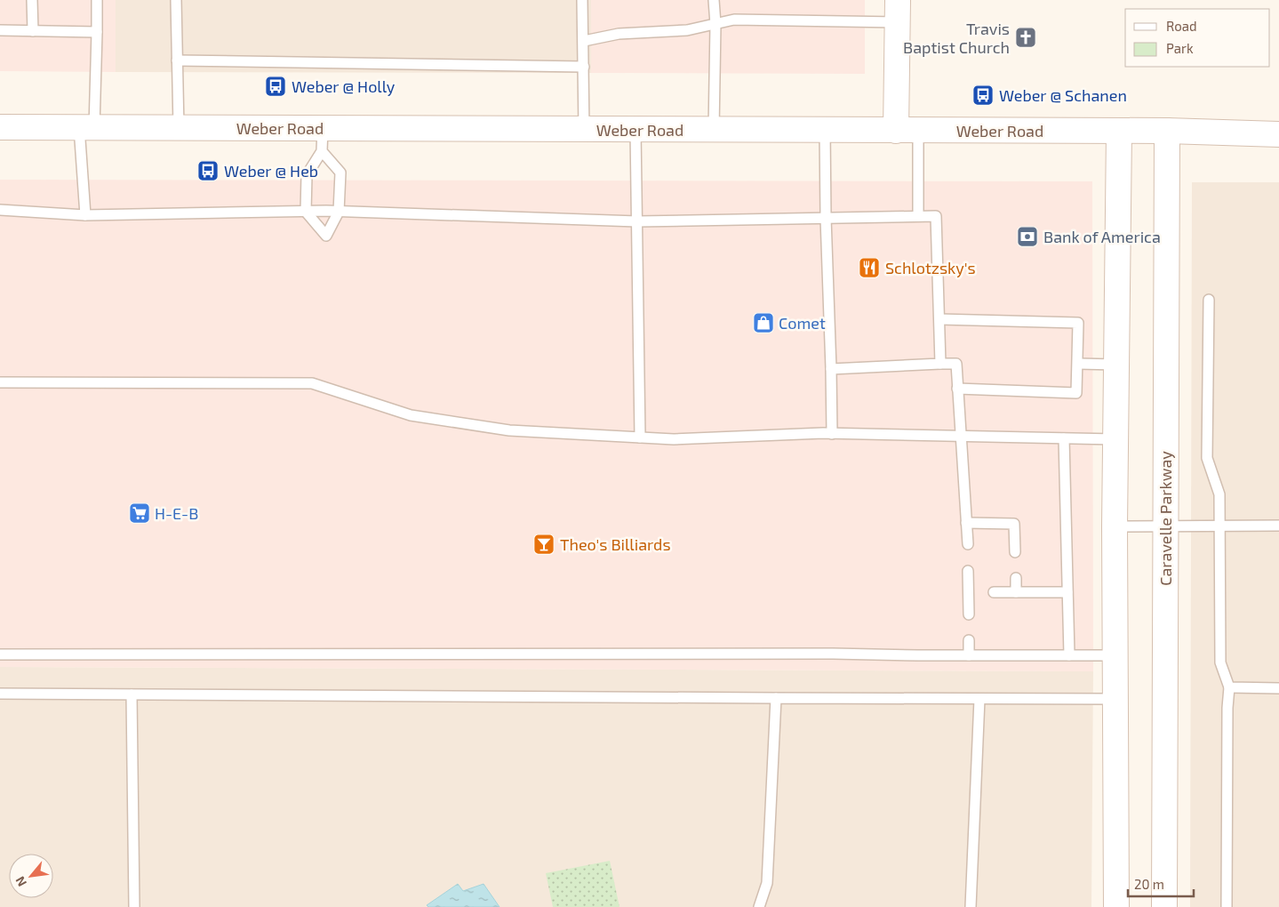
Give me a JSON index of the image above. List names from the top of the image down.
{
  "streets": {
    "street": ["Weber Road", "Caravelle Parkway"]
  },
  "crossings": [
    ["Weber Road", "Caravelle Parkway"]
  ],
  "places": {
    "church": ["Travis Baptist Church"],
    "bus stop": ["Weber @ Holly", "Weber @ Schanen", "Weber @ Heb"],
    "bank": ["Bank of America"],
    "restaurant": ["Schlotzsky's"],
    "shop": ["Comet"],
    "supermarket": ["H-E-B"],
    "bar": ["Theo's Billiards"]
  },
  "legend": ["Road", "Park"],
  "scale_bar": "20 m",
  "north": "bottom left"
}
